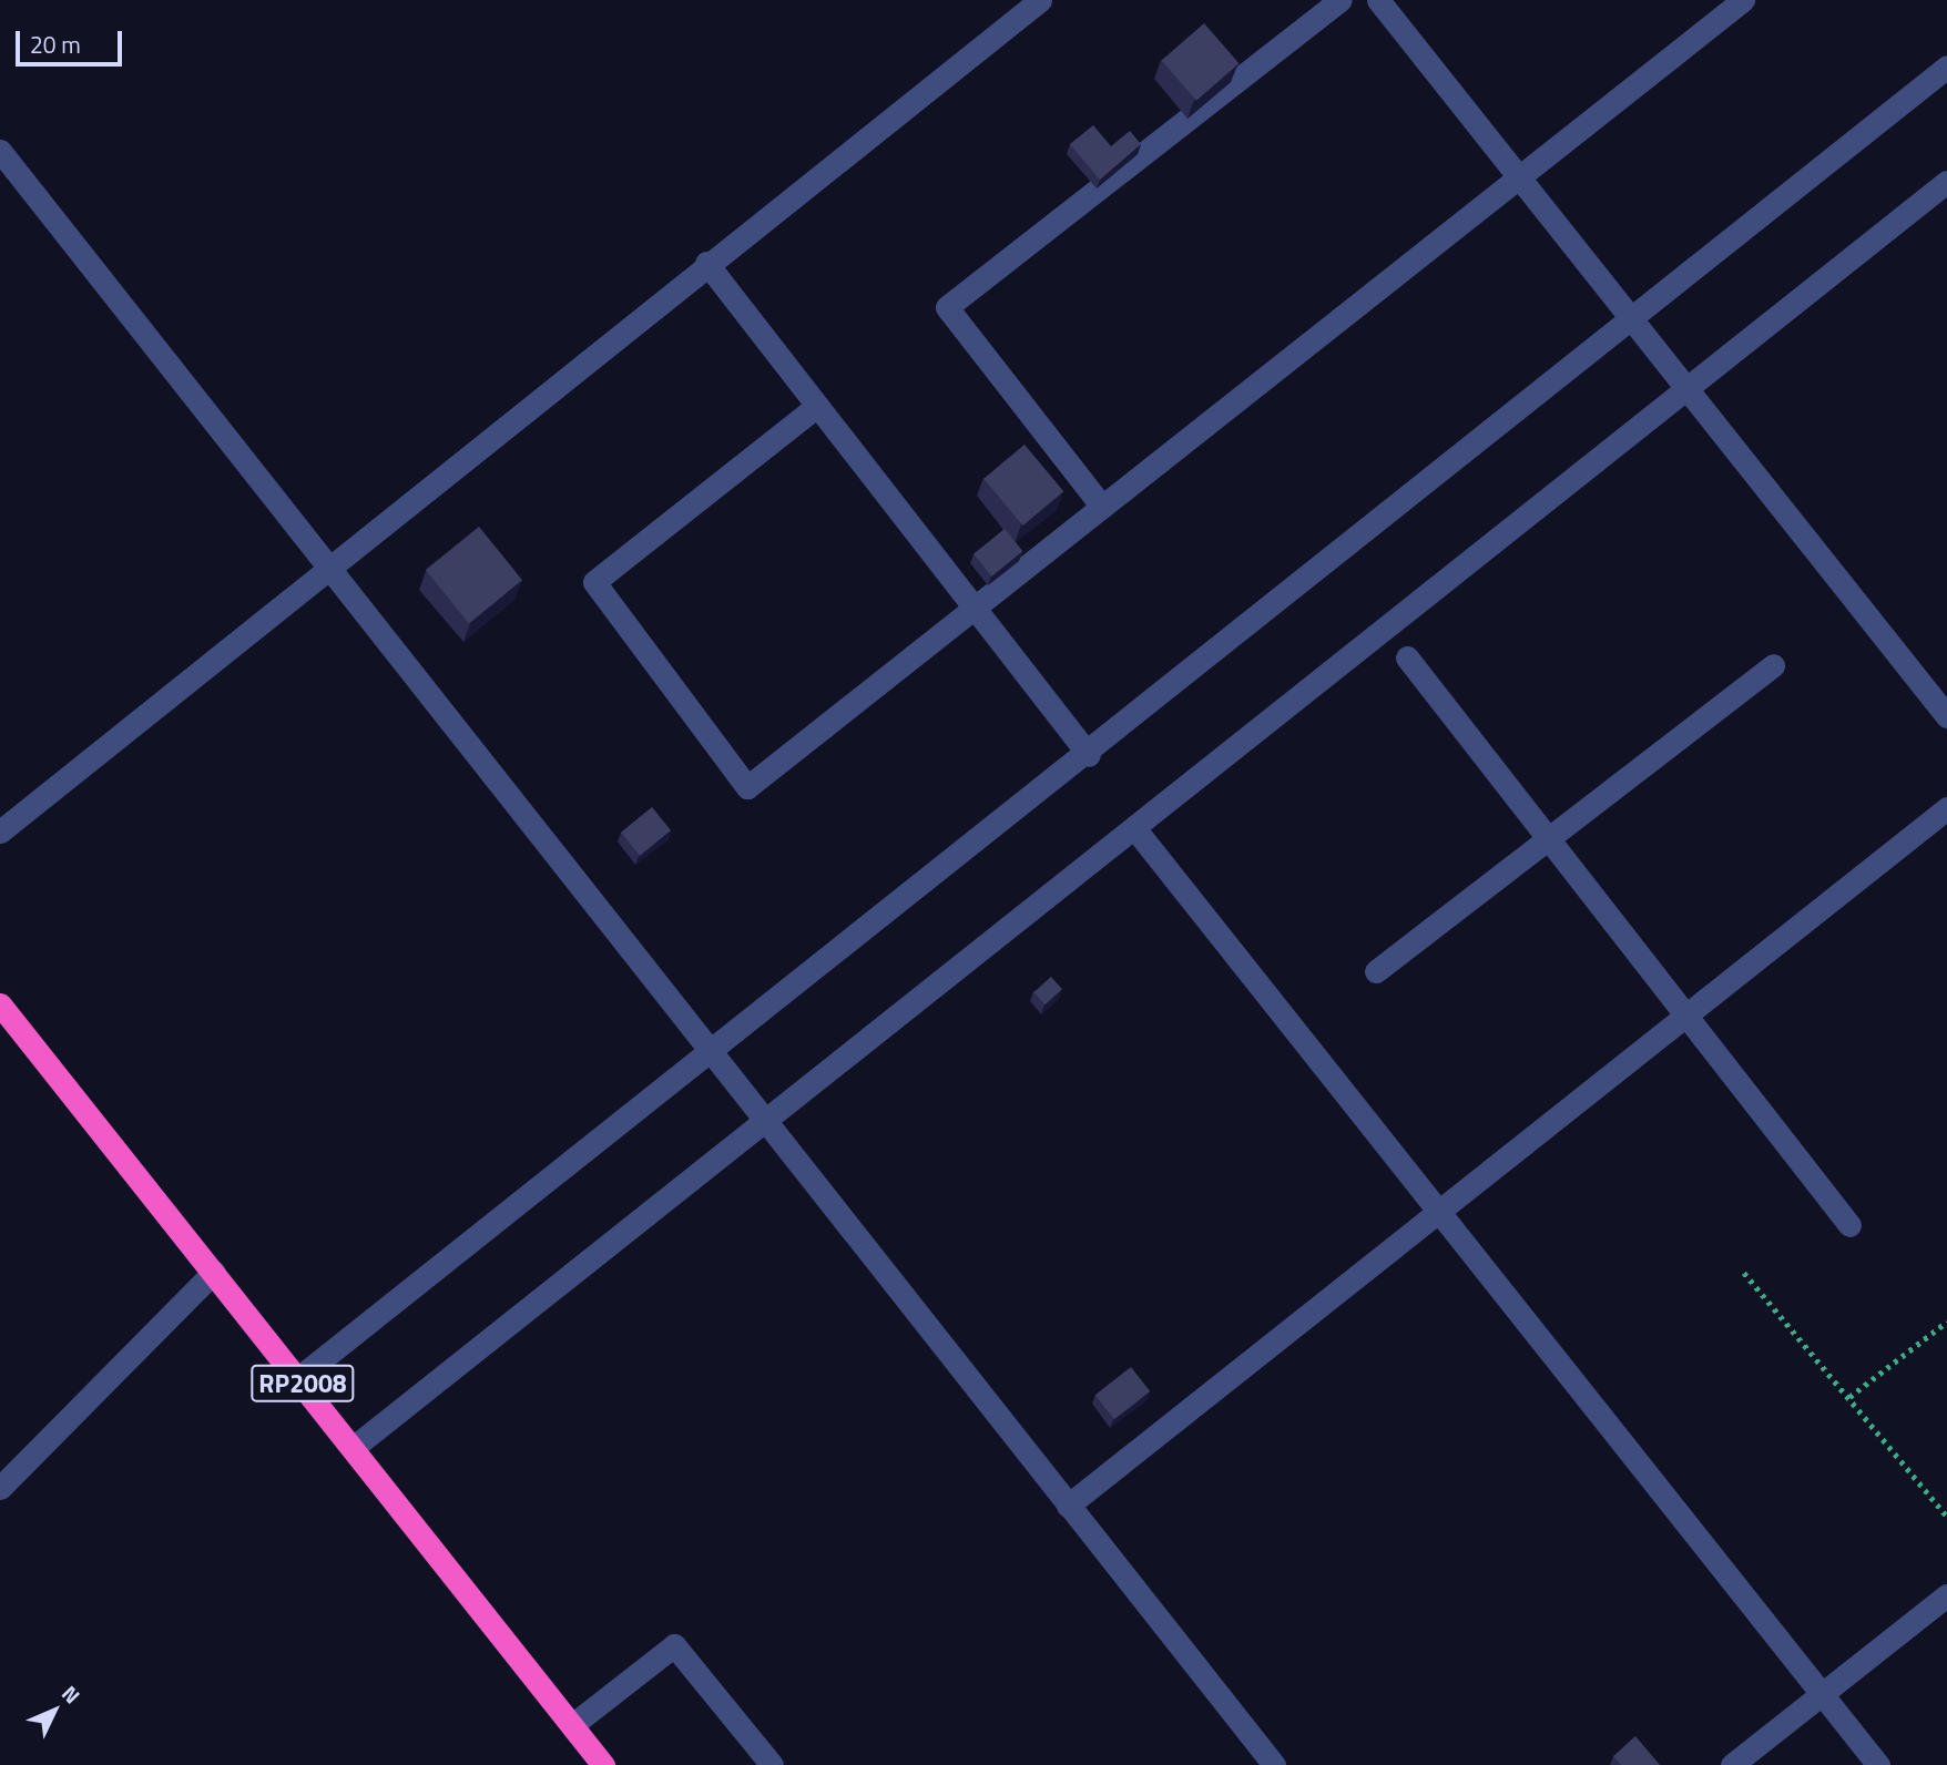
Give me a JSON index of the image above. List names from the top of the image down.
{
  "streets": {
    "highway": ["RP2008"]
  },
  "scale_bar": "20 m",
  "north": "top right"
}
